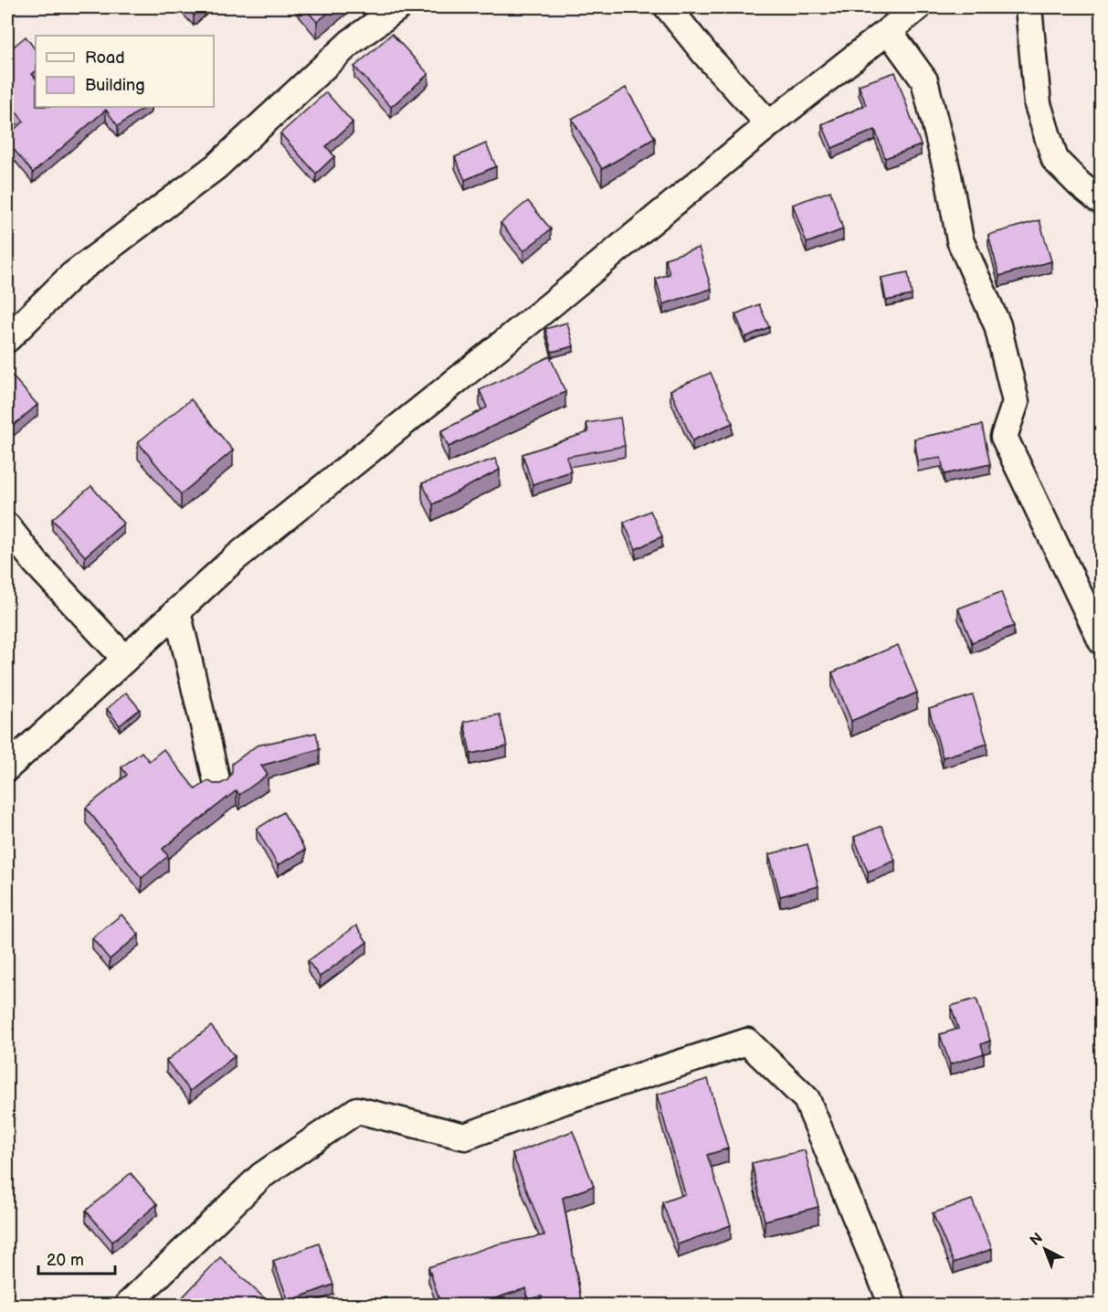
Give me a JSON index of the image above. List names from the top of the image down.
{
  "legend": ["Road", "Building"],
  "scale_bar": "20 m",
  "north": "top left"
}
